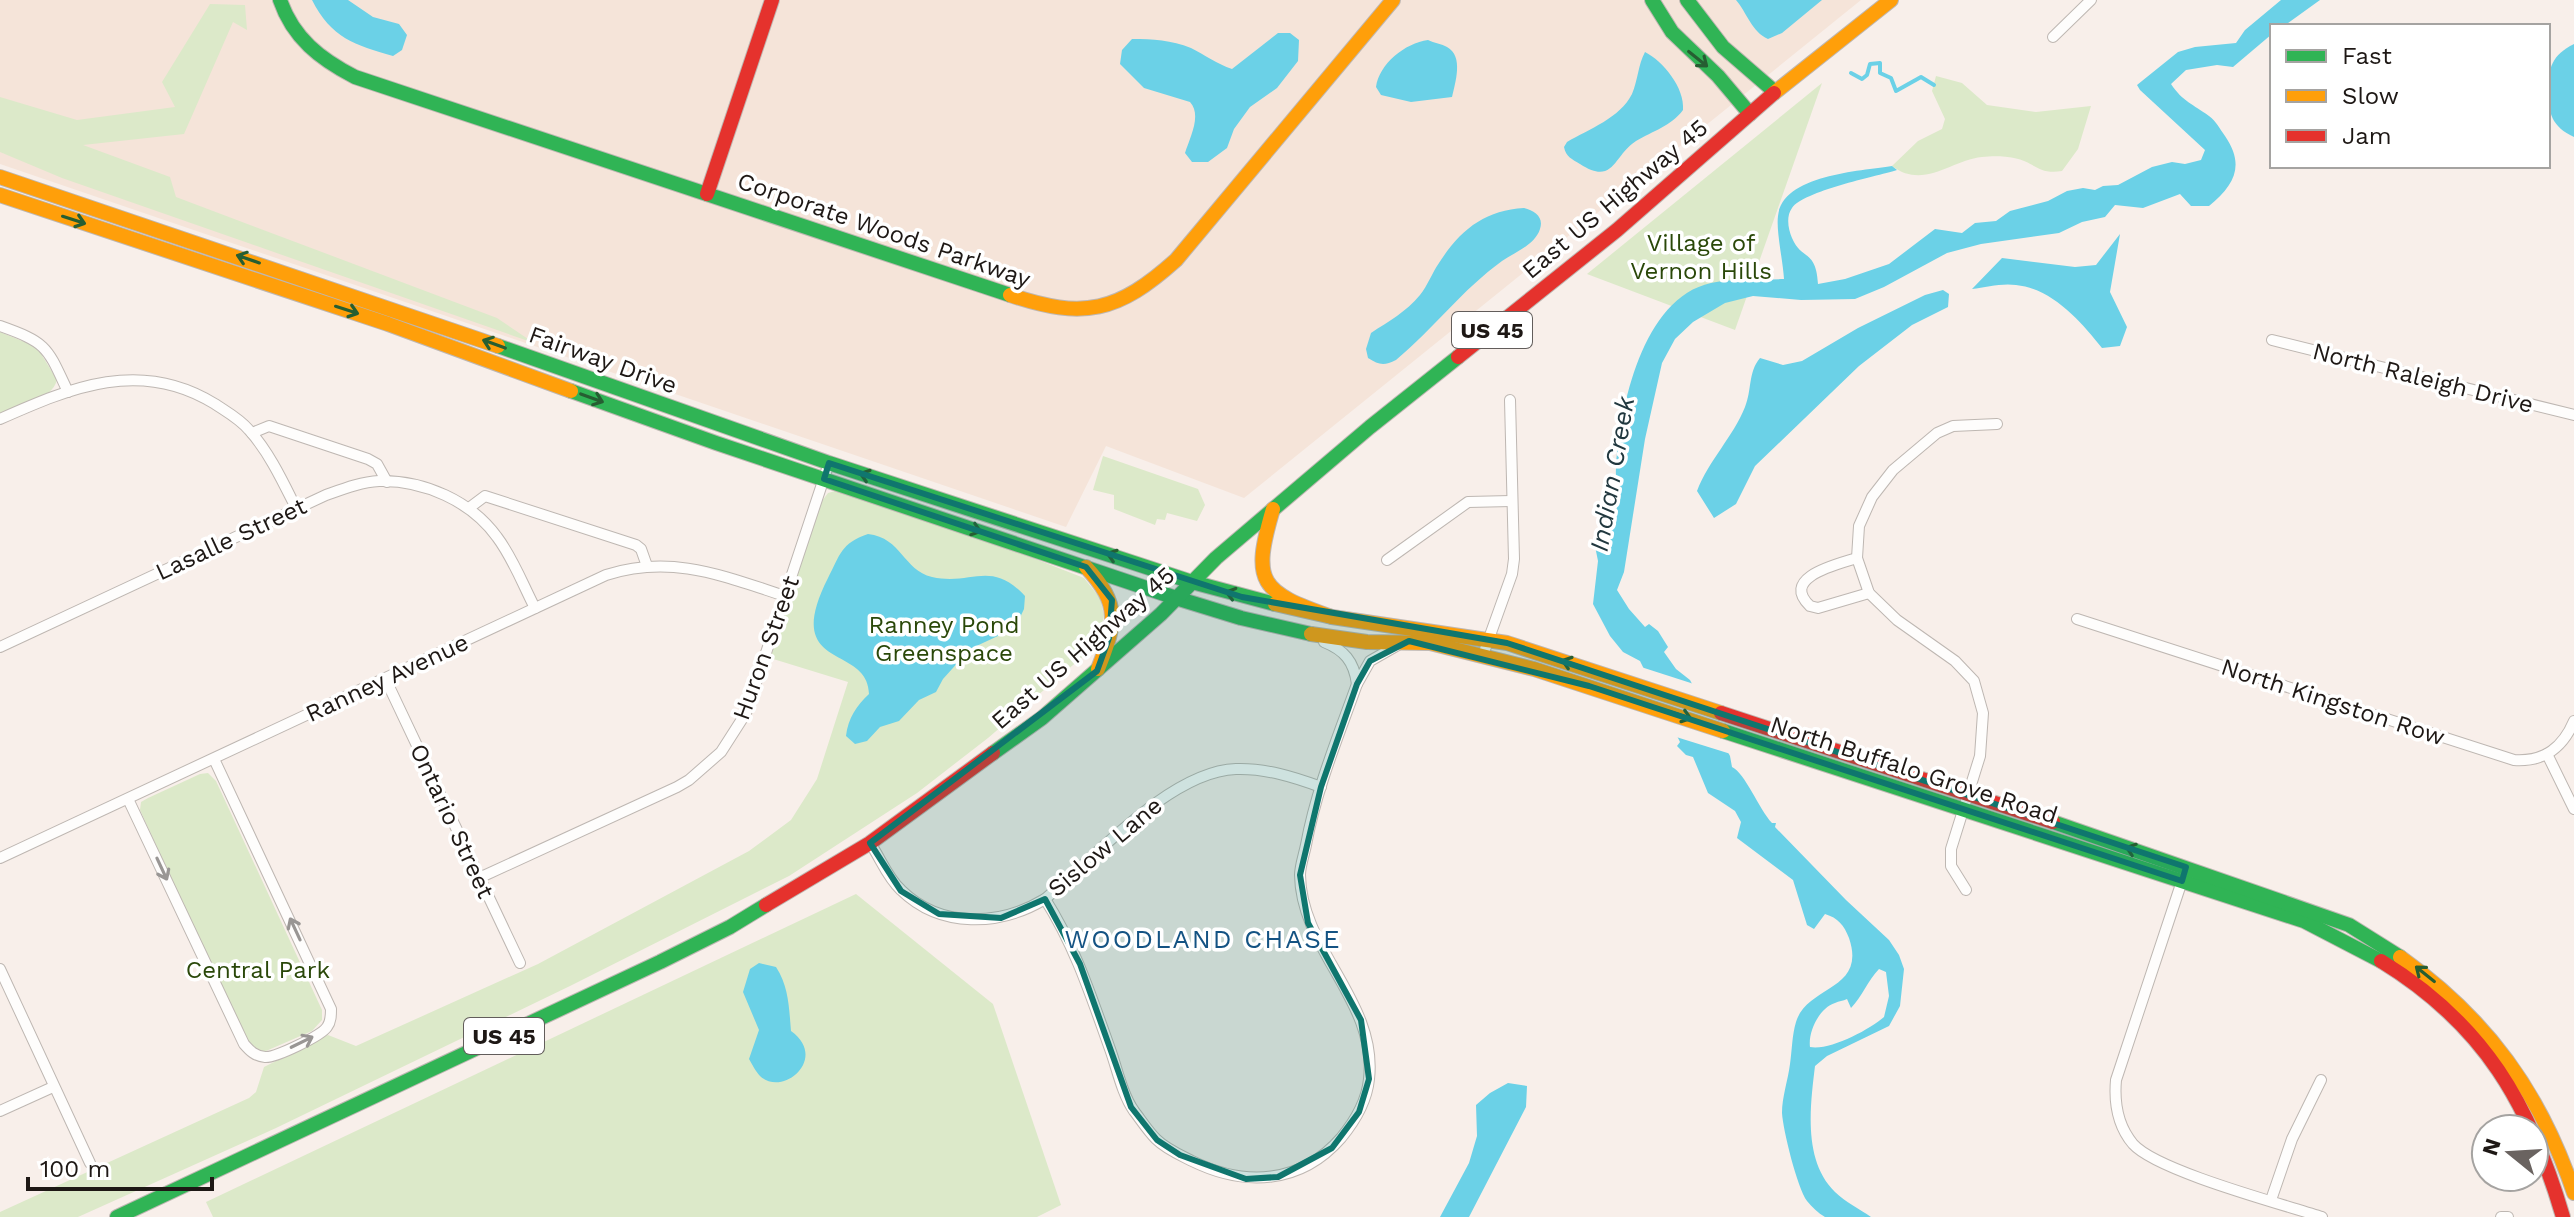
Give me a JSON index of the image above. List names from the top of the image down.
{
  "streets": {
    "main road": [
      "East US Highway 45",
      "Corporate Woods Parkway",
      "US 45",
      "Fairway Drive",
      "North Buffalo Grove Road"
    ],
    "street": [
      "North Raleigh Drive",
      "Lasalle Street",
      "Huron Street",
      "Ranney Avenue",
      "North Kingston Row",
      "Ontario Street",
      "Sislow Lane"
    ]
  },
  "crossings": [
    ["East US Highway 45", "Fairway Drive"],
    ["East US Highway 45", "North Buffalo Grove Road"],
    ["East US Highway 45", "Sislow Lane"],
    ["Fairway Drive", "Huron Street"],
    ["Fairway Drive", "North Buffalo Grove Road"],
    ["Lasalle Street", "Ranney Avenue"],
    ["Huron Street", "Ranney Avenue"],
    ["Huron Street", "Ontario Street"],
    ["Ranney Avenue", "Ontario Street"]
  ],
  "districts": ["WOODLAND CHASE"],
  "water": ["Indian Creek"],
  "parks": ["Village of Vernon Hills", "Ranney Pond Greenspace", "Central Park"],
  "legend": ["Fast", "Slow", "Jam"],
  "scale_bar": "100 m",
  "north": "left"
}
